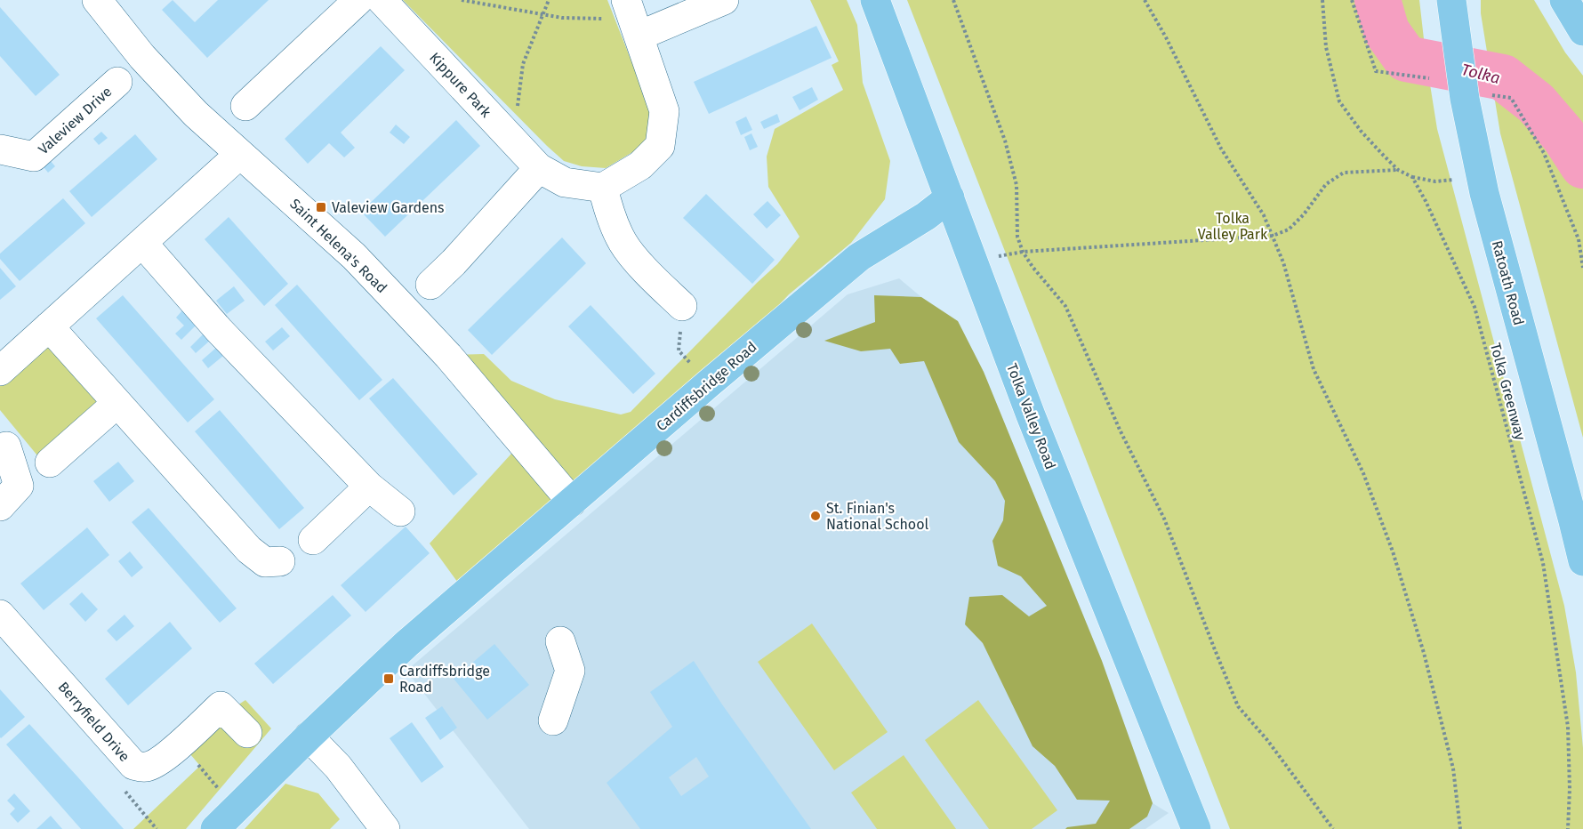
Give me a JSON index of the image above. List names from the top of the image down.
{
  "streets": {
    "main road": ["Ratoath Road", "Cardiffsbridge Road", "Tolka Valley Road"],
    "street": [
      "Kippure Park",
      "Valeview Drive",
      "Saint Helena's Road",
      "Berryfield Drive"
    ],
    "path": ["Tolka Greenway"]
  },
  "crossings": [
    ["Saint Helena's Road", "Cardiffsbridge Road"],
    ["Cardiffsbridge Road", "Tolka Valley Road"]
  ],
  "water": ["Tolka"],
  "parks": ["Tolka Valley Park"],
  "places": {
    "transit": ["Valeview Gardens", "Cardiffsbridge Road"],
    "other": ["St. Finian's National School"]
  }
}
